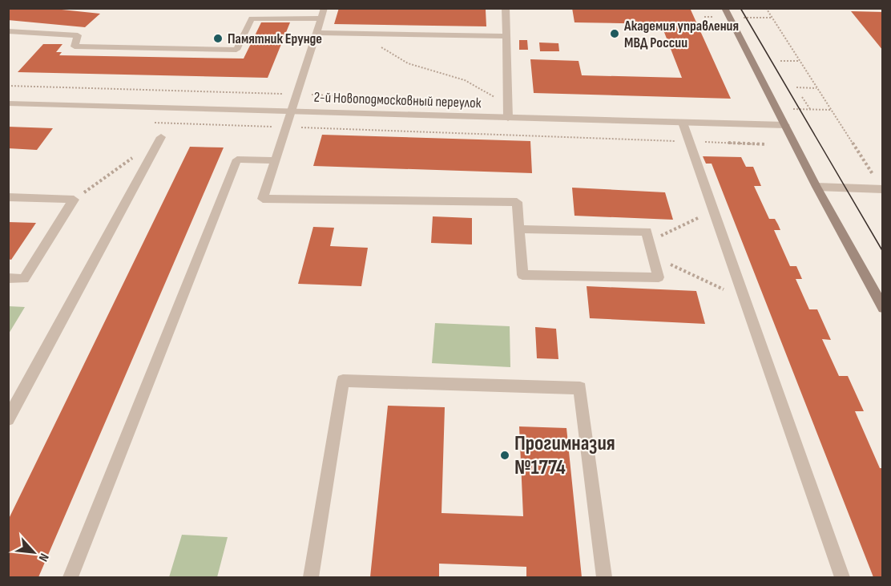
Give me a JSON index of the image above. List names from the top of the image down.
{
  "streets": {
    "street": ["2-й Новоподмосковный переулок"]
  },
  "places": ["Академия управления МВД России", "Памятник Ерунде", "Прогимназия №1774"],
  "north": "bottom right"
}
